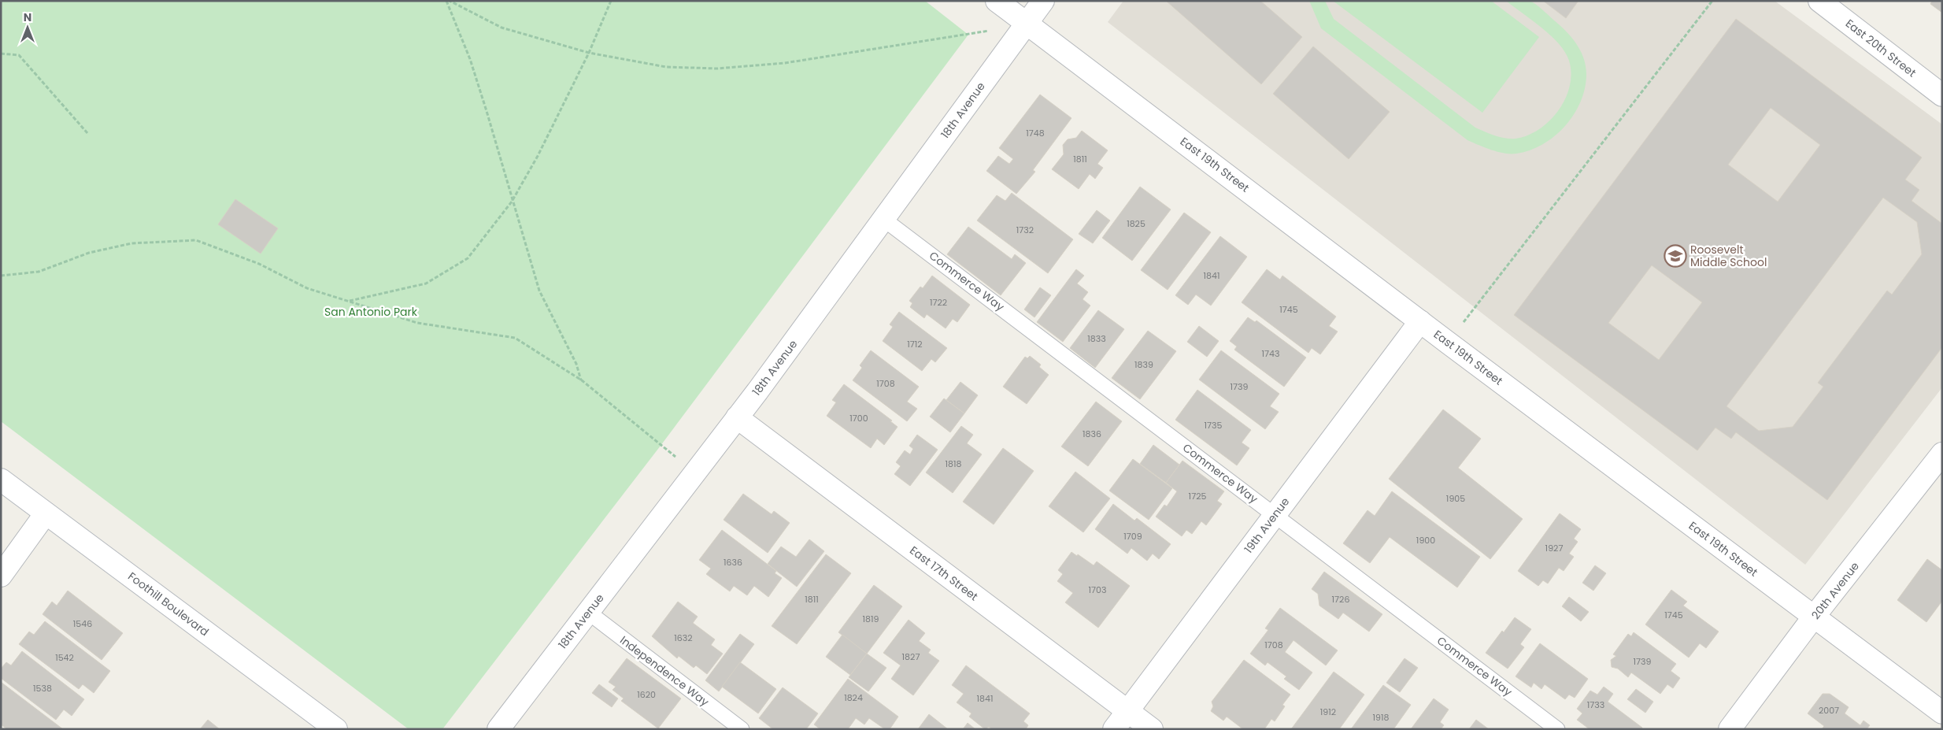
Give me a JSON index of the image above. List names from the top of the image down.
{
  "streets": {
    "street": [
      "East 20th Street",
      "18th Avenue",
      "East 19th Street",
      "19th Avenue",
      "East 17th Street",
      "20th Avenue",
      "Foothill Boulevard"
    ],
    "lane": ["Commerce Way", "Independence Way"]
  },
  "crossings": [
    ["18th Avenue", "East 19th Street"],
    ["18th Avenue", "Commerce Way"],
    ["18th Avenue", "East 17th Street"],
    ["18th Avenue", "Independence Way"],
    ["East 19th Street", "19th Avenue"],
    ["East 19th Street", "20th Avenue"],
    ["Commerce Way", "19th Avenue"],
    ["19th Avenue", "East 17th Street"]
  ],
  "parks": ["San Antonio Park"],
  "places": {
    "school or university": ["Roosevelt Middle School"]
  },
  "house_numbers": [
    "1748",
    "1811",
    "1825",
    "1732",
    "1841",
    "1722",
    "1745",
    "1833",
    "1712",
    "1743",
    "1839",
    "1708",
    "1739",
    "1700",
    "1735",
    "1836",
    "1818",
    "1725",
    "1905",
    "1709",
    "1900",
    "1927",
    "1636",
    "1703",
    "1811",
    "1726",
    "1745",
    "1819",
    "1546",
    "1632",
    "1708",
    "1827",
    "1542",
    "1739",
    "1538",
    "1620",
    "1824",
    "1841",
    "1733",
    "2007",
    "1912",
    "1918"
  ],
  "north": "top"
}
